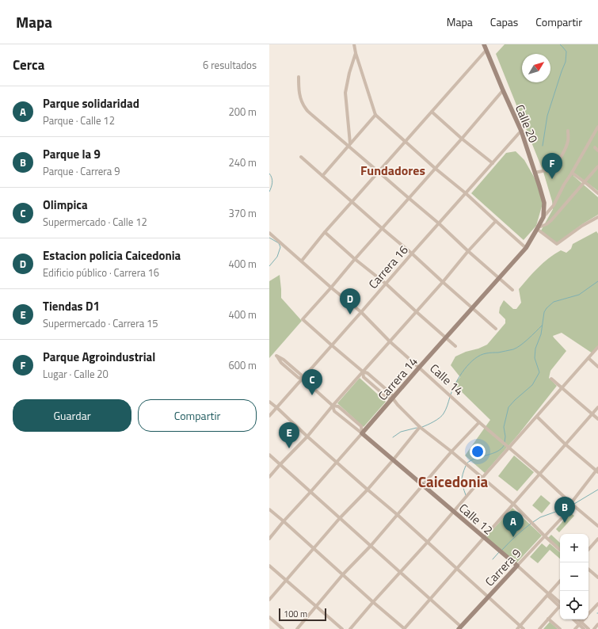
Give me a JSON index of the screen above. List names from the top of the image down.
{
  "streets": {
    "main road": [
      "Calle 20",
      "Carrera 14",
      "Calle 12",
      "Carrera 9"
    ],
    "street": ["Carrera 16", "Calle 14"]
  },
  "crossings": [
    ["Calle 20", "Carrera 16"],
    ["Calle 20", "Carrera 14"],
    ["Carrera 16", "Calle 14"],
    ["Carrera 16", "Calle 12"],
    ["Carrera 14", "Calle 14"],
    ["Carrera 14", "Calle 12"],
    ["Calle 14", "Carrera 9"],
    ["Calle 12", "Carrera 9"]
  ],
  "districts": ["Fundadores", "Caicedonia"],
  "scale_bar": "100 m",
  "north": "top right",
  "page": {
    "header": "Mapa",
    "nav": ["Mapa", "Capas", "Compartir"],
    "heading": ["Cerca", "6 resultados"],
    "list": [
      {
        "mark": "A",
        "name": "Parque solidaridad",
        "note": "Parque · Calle 12",
        "value": "200 m"
      },
      {
        "mark": "B",
        "name": "Parque la 9",
        "note": "Parque · Carrera 9",
        "value": "240 m"
      },
      {
        "mark": "C",
        "name": "Olimpica",
        "note": "Supermercado · Calle 12",
        "value": "370 m"
      },
      {
        "mark": "D",
        "name": "Estacion policia Caicedonia",
        "note": "Edificio público · Carrera 16",
        "value": "400 m"
      },
      {
        "mark": "E",
        "name": "Tiendas D1",
        "note": "Supermercado · Carrera 15",
        "value": "400 m"
      },
      {
        "mark": "F",
        "name": "Parque Agroindustrial",
        "note": "Lugar · Calle 20",
        "value": "600 m"
      }
    ],
    "pins": [
      "F",
      "D",
      "C",
      "E",
      "B",
      "A"
    ],
    "buttons": ["Guardar", "Compartir"],
    "map_buttons": ["+", "−"],
    "scale": "100 m"
  }
}
